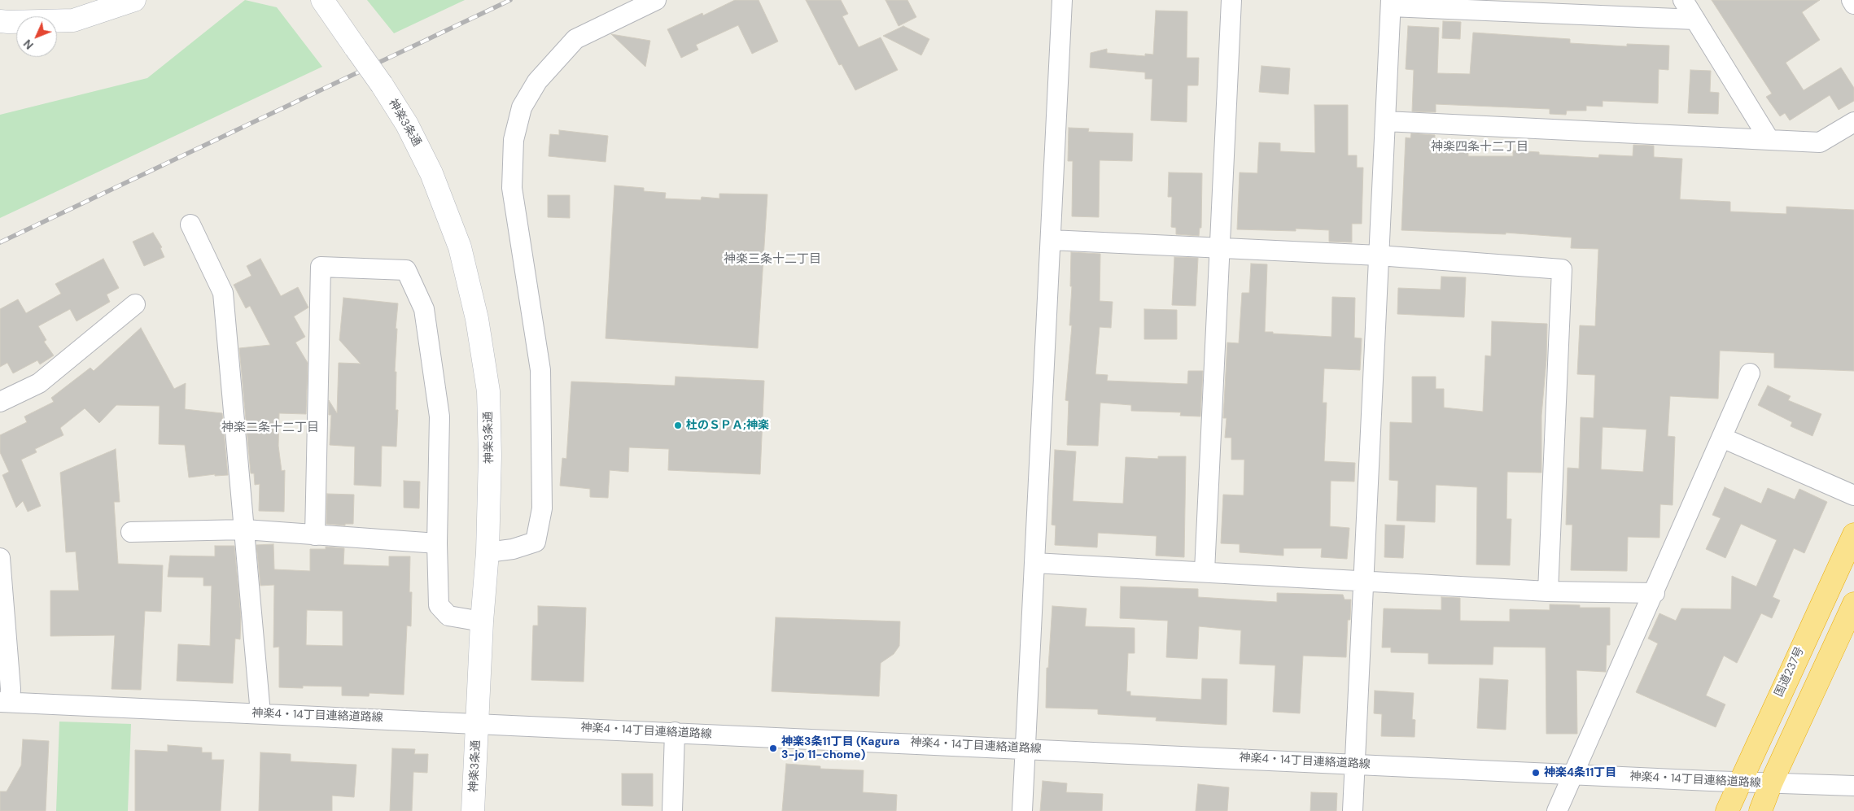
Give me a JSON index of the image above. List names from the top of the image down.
{
  "streets": {
    "highway": ["国道237号"],
    "street": ["神楽3条通", "神楽4・14丁目連絡道路線"]
  },
  "crossings": [
    ["神楽3条通", "神楽4・14丁目連絡道路線"],
    ["国道237号", "神楽4・14丁目連絡道路線"]
  ],
  "districts": ["神楽四条十二丁目", "神楽三条十二丁目", "神楽二条十二丁目"],
  "places": ["杜のＳＰＡ;神楽", "神楽3条11丁目 (Kagura 3-jo 11-chome)", "神楽4条11丁目"],
  "north": "bottom left"
}
